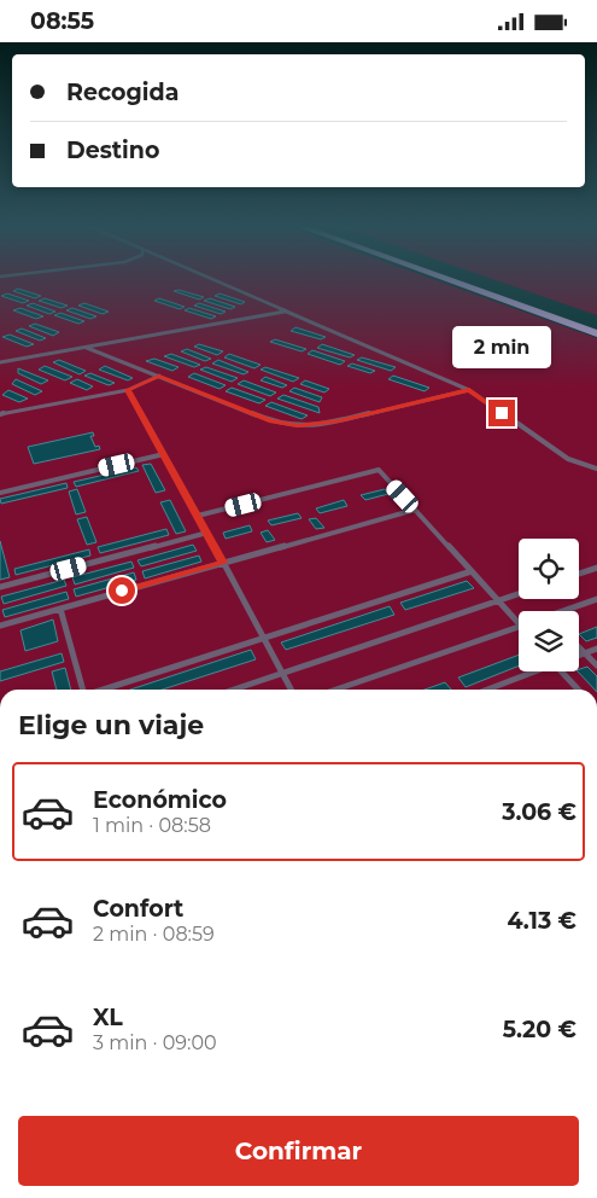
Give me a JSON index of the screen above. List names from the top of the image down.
{
  "page": {
    "status": "08:55",
    "banner": ["Recogida", "Destino"],
    "bubble": "2 min",
    "heading": "Elige un viaje",
    "list": [
      {
        "name": "Económico",
        "note": "1 min · 08:58",
        "value": "3.06 €"
      },
      {
        "name": "Confort",
        "note": "2 min · 08:59",
        "value": "4.13 €"
      },
      {
        "name": "XL",
        "note": "3 min · 09:00",
        "value": "5.20 €"
      }
    ],
    "buttons": "Confirmar"
  }
}
